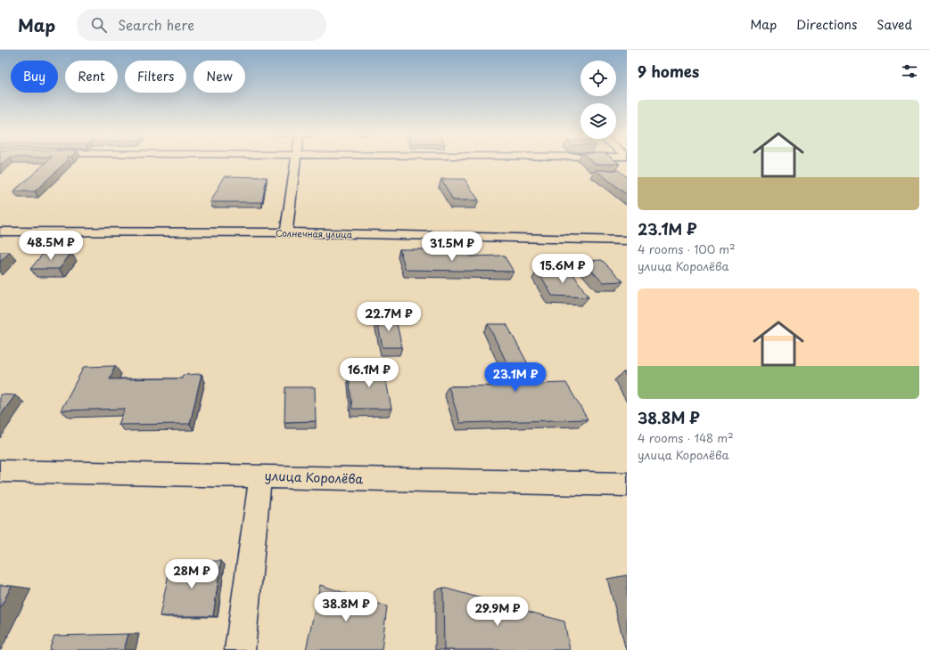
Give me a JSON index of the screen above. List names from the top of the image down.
{
  "streets": {
    "street": ["Солнечная улица", "улица Королёва"]
  },
  "page": {
    "header": "Map",
    "search": "Search here",
    "nav": ["Map", "Directions", "Saved"],
    "heading": "9 homes",
    "chip": [
      "Buy",
      "Rent",
      "Filters",
      "New"
    ],
    "list": [
      {
        "name": "23.1M ₽",
        "note": "4 rooms · 100 m² · улица Королёва"
      },
      {
        "name": "38.8M ₽",
        "note": "4 rooms · 148 m² · улица Королёва"
      }
    ],
    "price": [
      "48.5M ₽",
      "31.5M ₽",
      "15.6M ₽",
      "22.7M ₽",
      "16.1M ₽",
      "23.1M ₽",
      "28M ₽",
      "38.8M ₽",
      "29.9M ₽"
    ]
  }
}
